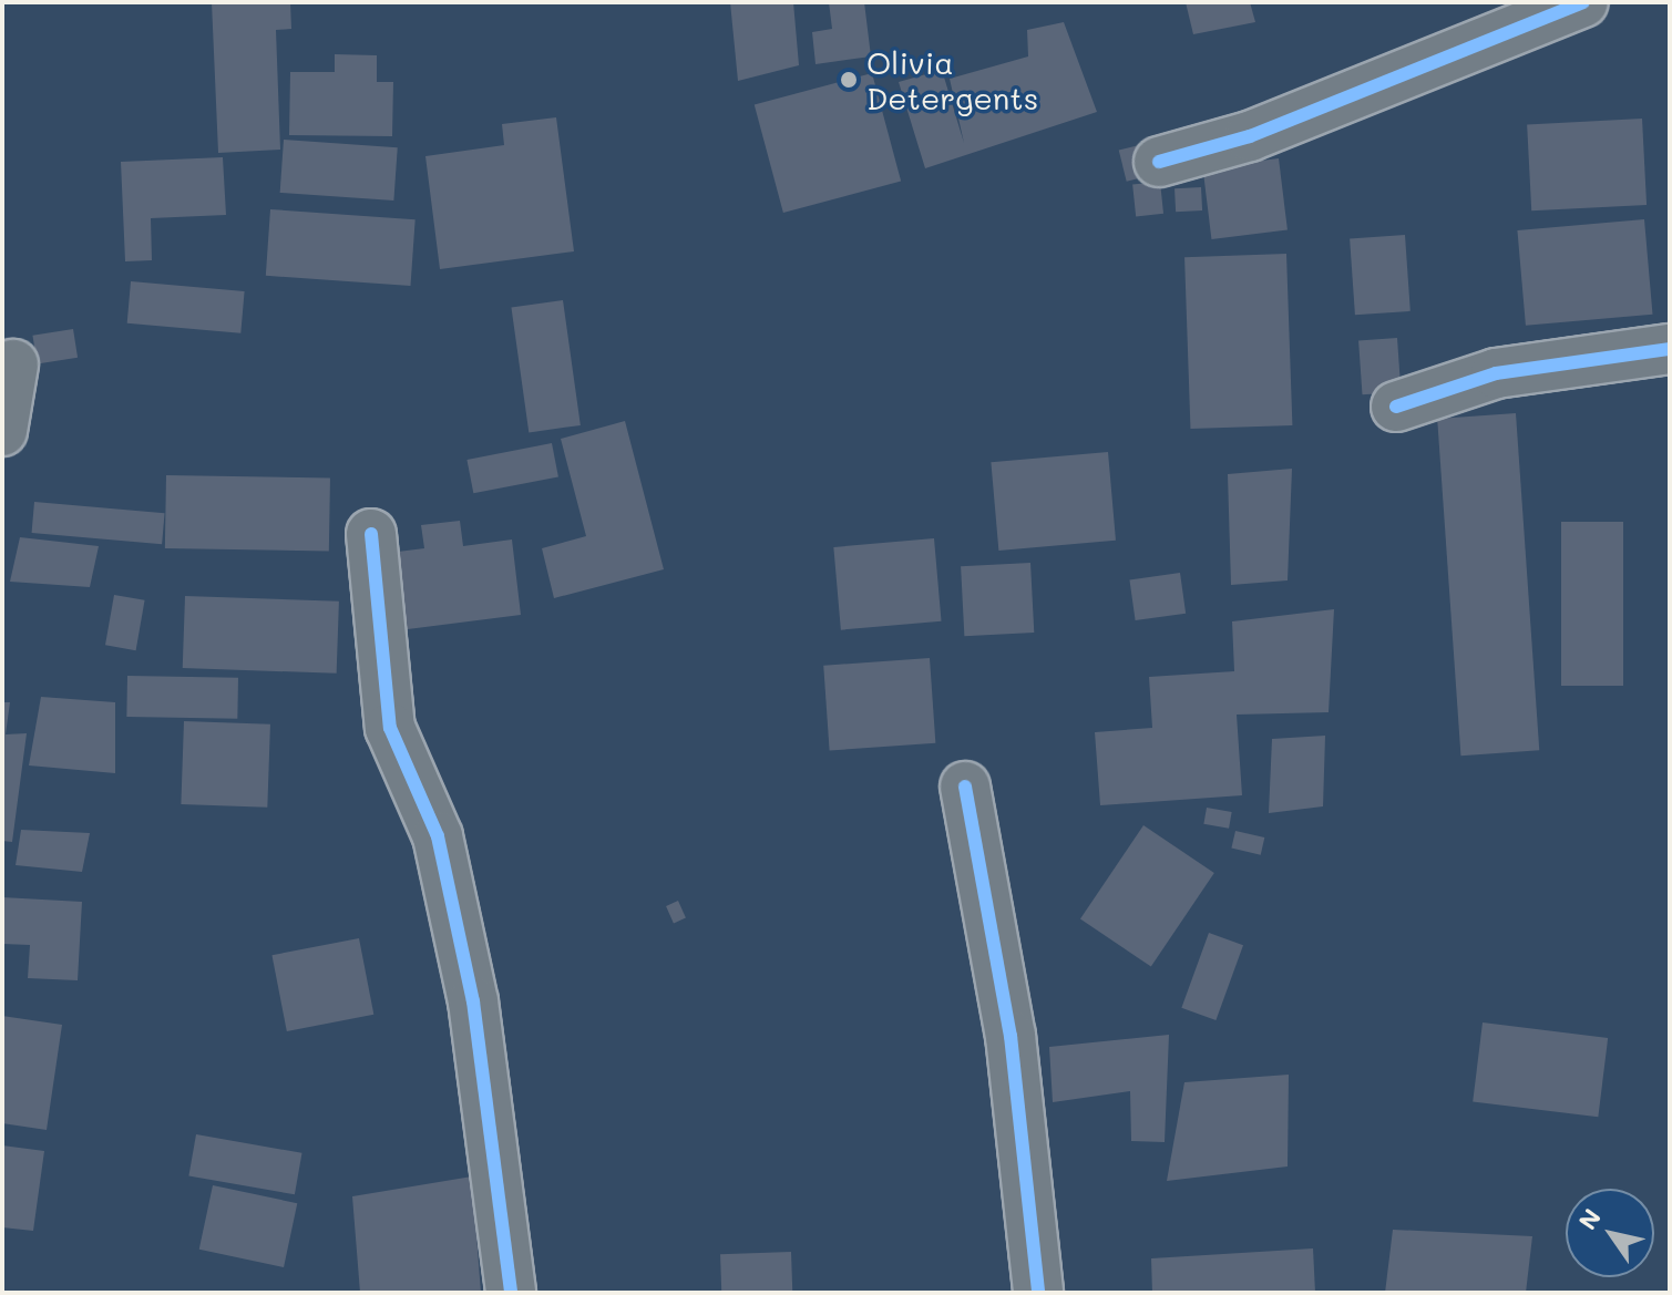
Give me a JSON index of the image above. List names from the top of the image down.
{
  "places": ["Olivia Detergents"],
  "north": "top left"
}
